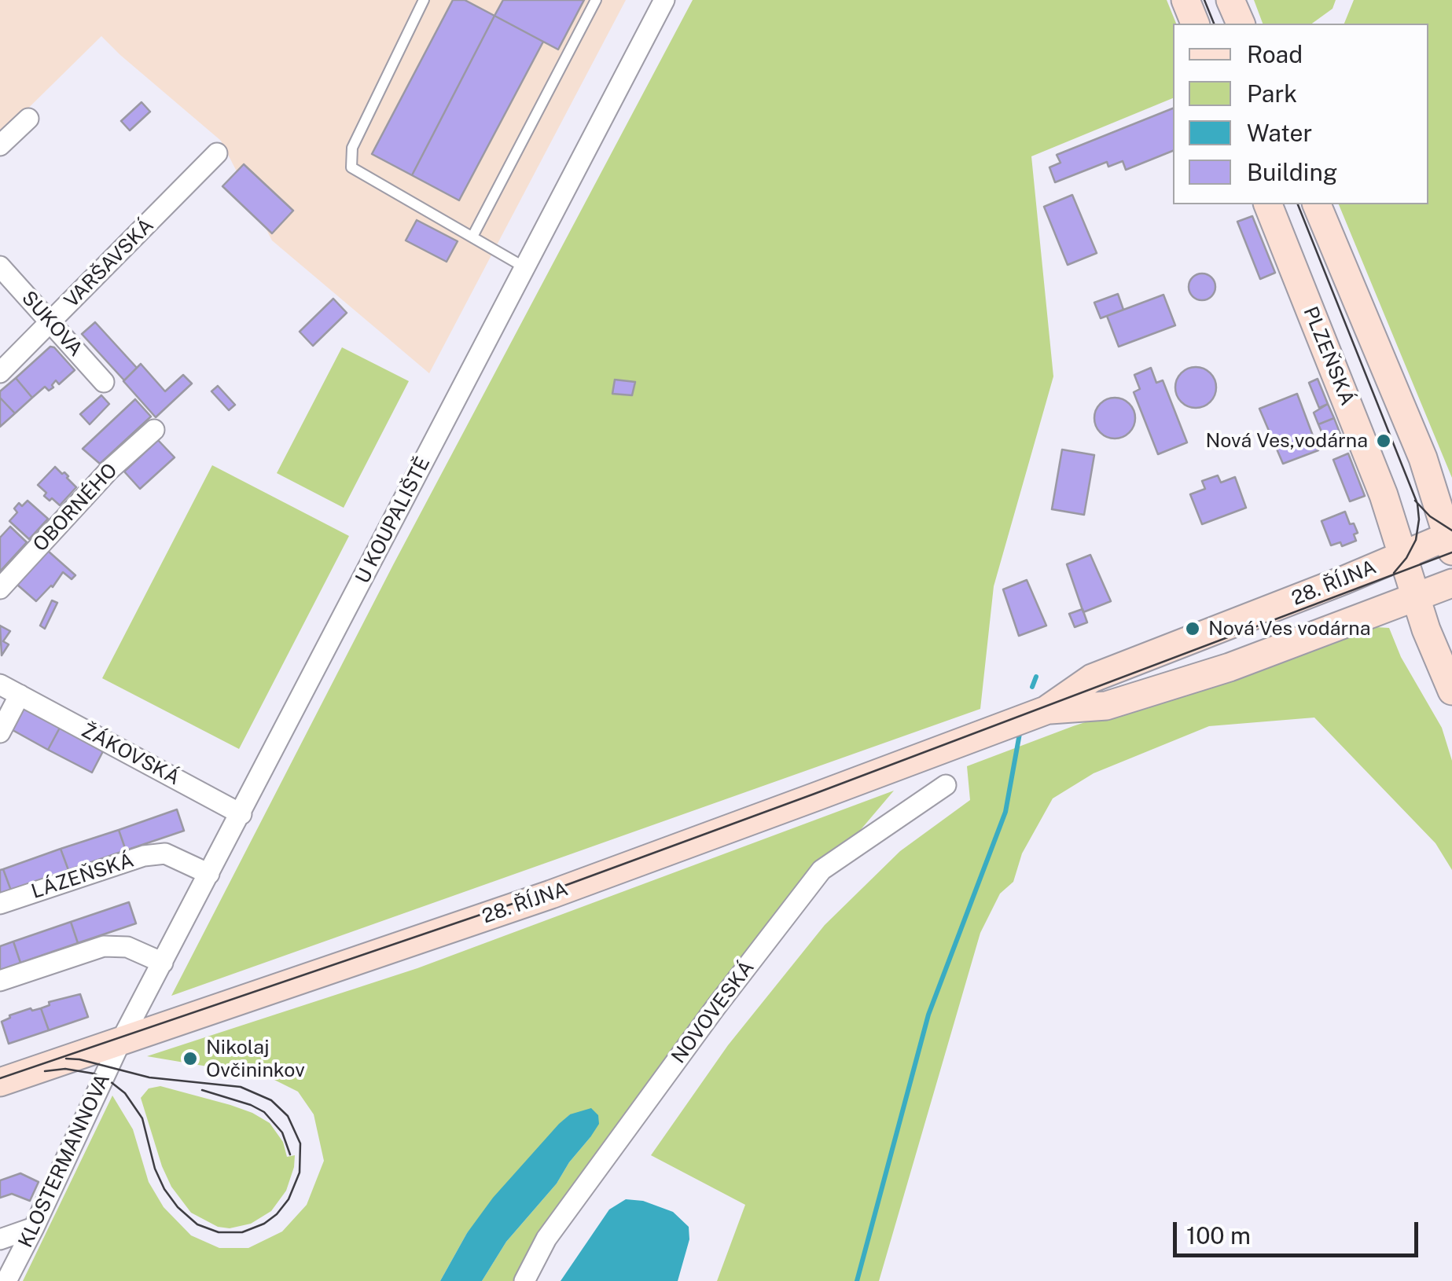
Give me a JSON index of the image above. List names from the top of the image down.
{
  "streets": {
    "main road": ["PLZEŇSKÁ", "28. ŘÍJNA"],
    "street": [
      "VARŠAVSKÁ",
      "SUKOVA",
      "OBORNÉHO",
      "U KOUPALIŠTĚ",
      "ŽÁKOVSKÁ",
      "LÁZEŇSKÁ",
      "NOVOVESKÁ",
      "KLOSTERMANNOVA"
    ]
  },
  "crossings": [
    ["VARŠAVSKÁ", "SUKOVA"],
    ["PLZEŇSKÁ", "28. ŘÍJNA"],
    ["U KOUPALIŠTĚ", "28. ŘÍJNA"],
    ["U KOUPALIŠTĚ", "ŽÁKOVSKÁ"],
    ["U KOUPALIŠTĚ", "LÁZEŇSKÁ"],
    ["U KOUPALIŠTĚ", "KLOSTERMANNOVA"],
    ["28. ŘÍJNA", "KLOSTERMANNOVA"]
  ],
  "places": ["Nová Ves,vodárna", "Nová Ves vodárna", "Nikolaj Ovčininkov"],
  "legend": [
    "Road",
    "Park",
    "Water",
    "Building"
  ],
  "scale_bar": "100 m"
}
